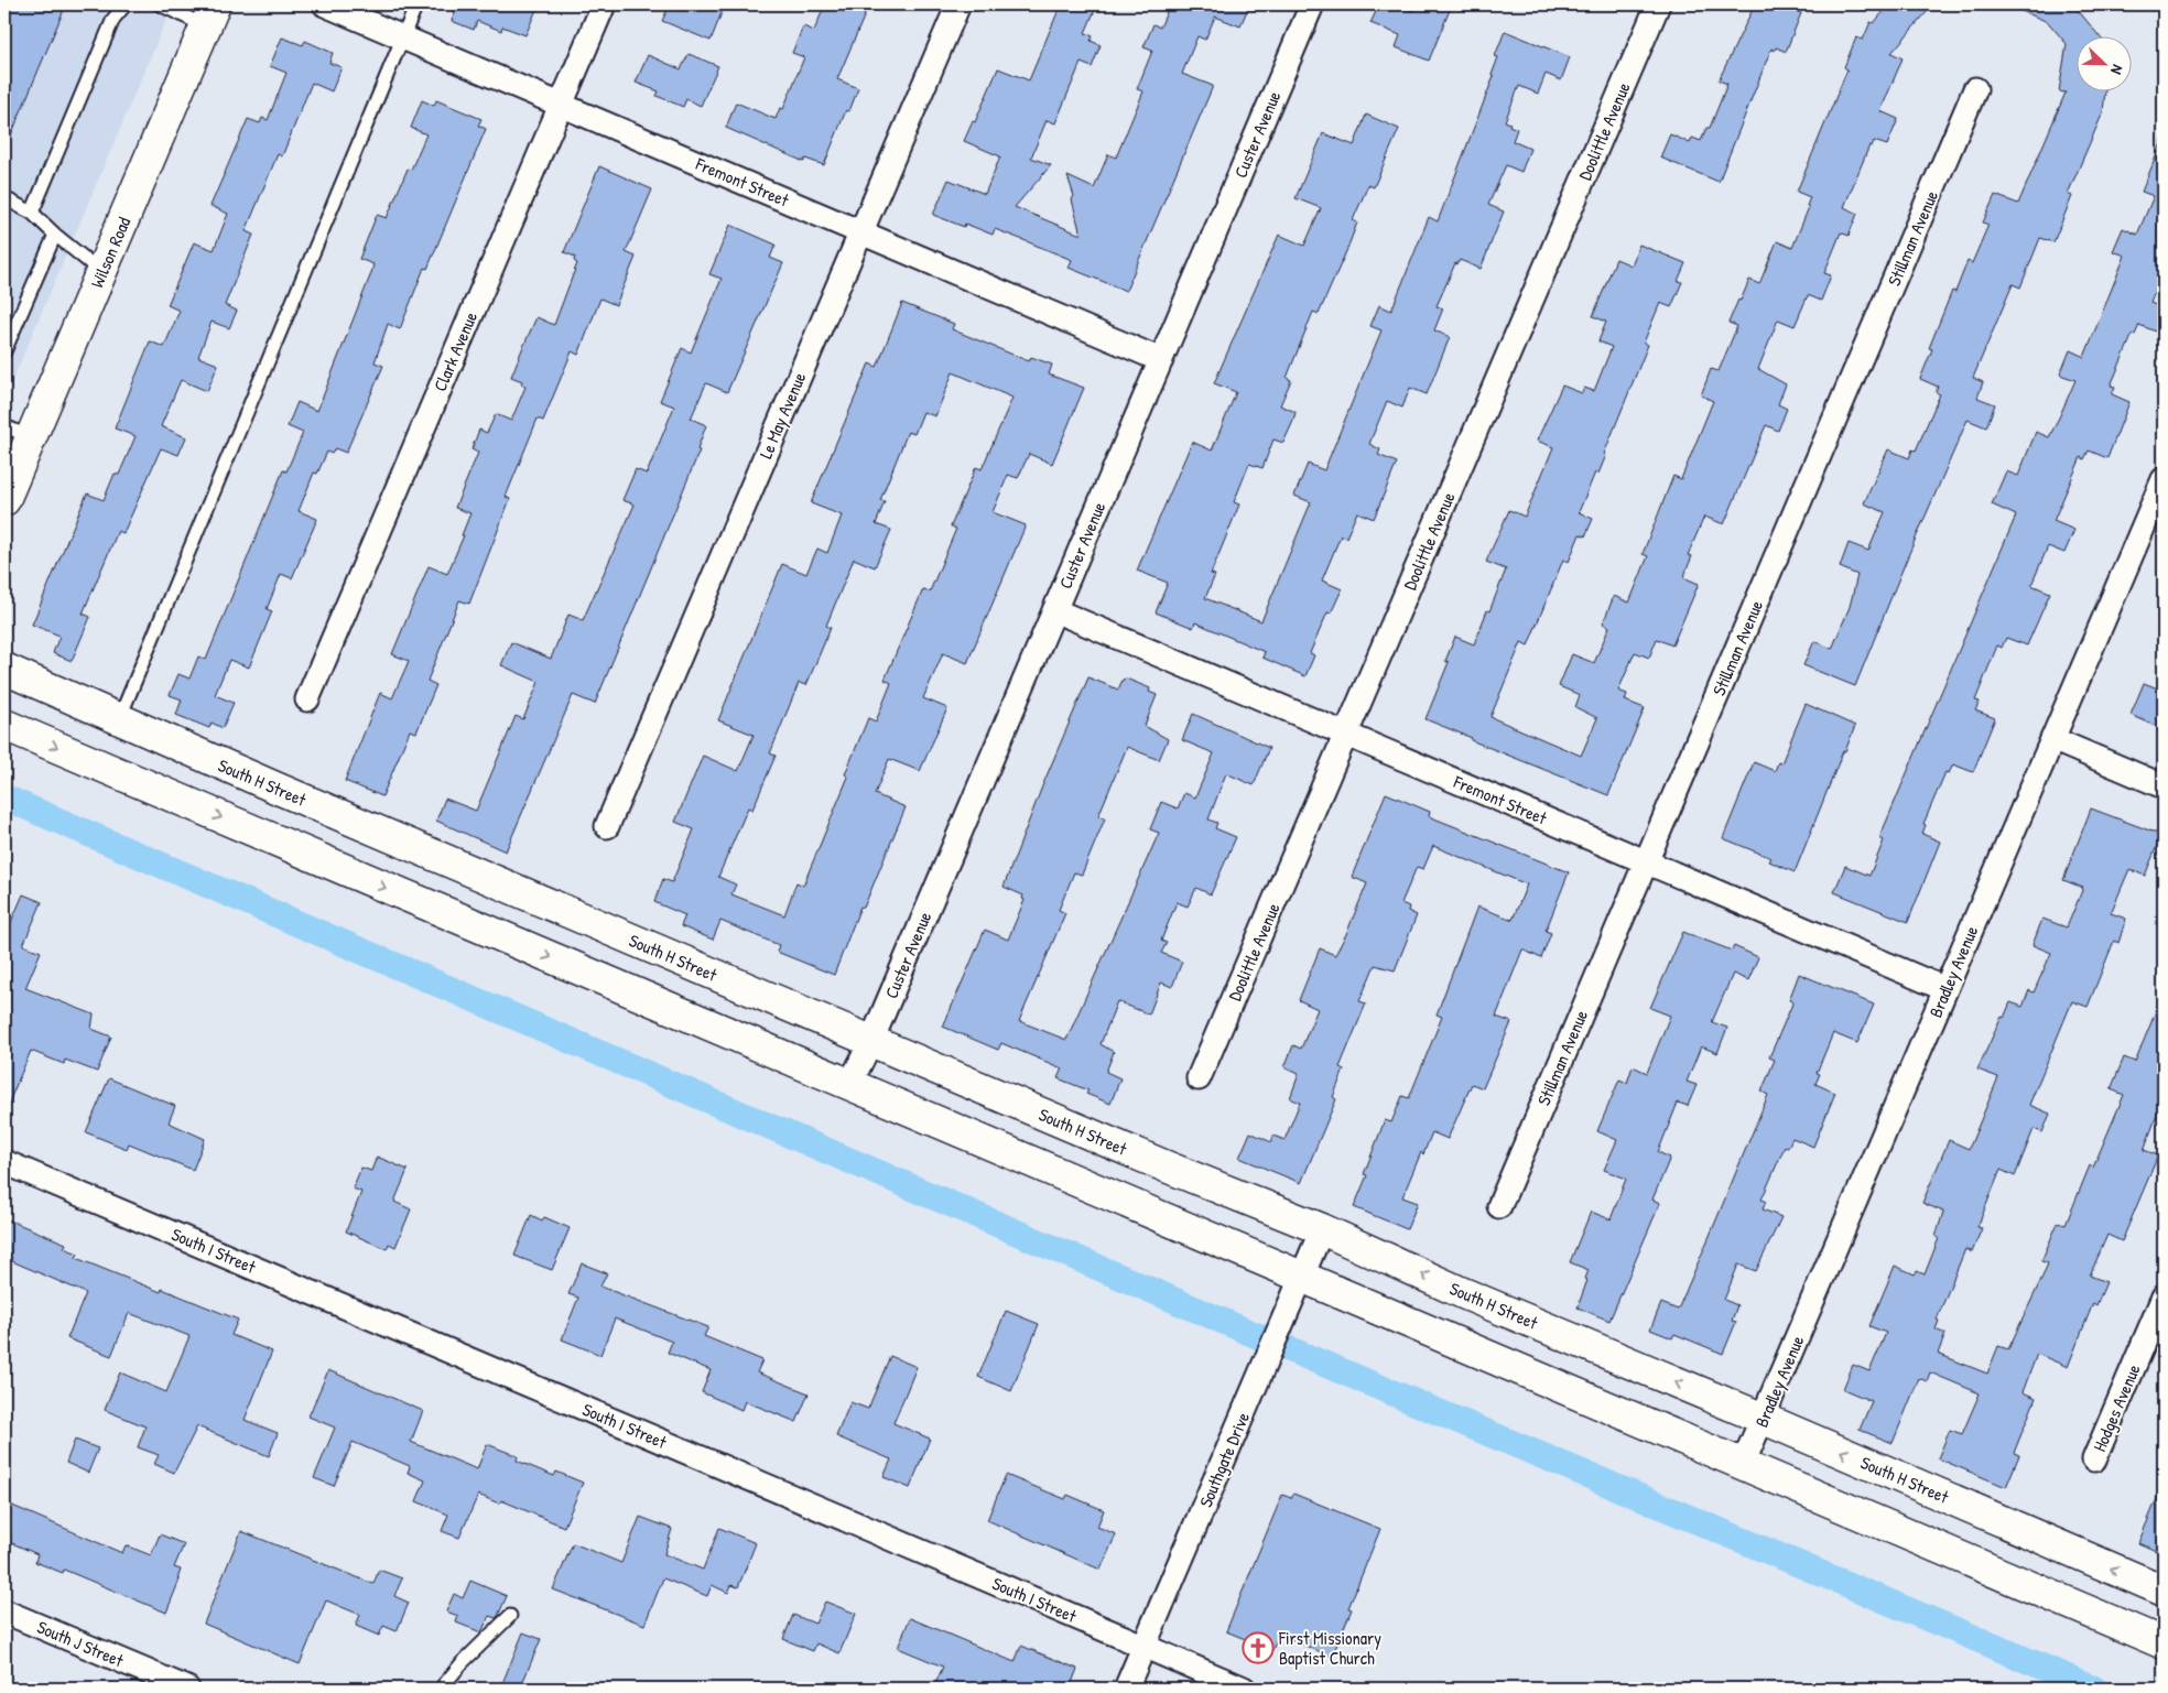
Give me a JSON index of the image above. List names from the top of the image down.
{
  "streets": {
    "street": [
      "Doolittle Avenue",
      "Custer Avenue",
      "Fremont Street",
      "Stillman Avenue",
      "Wilson Road",
      "Clark Avenue",
      "Le May Avenue",
      "South H Street",
      "Bradley Avenue",
      "South I Street",
      "Hodges Avenue",
      "Southgate Drive",
      "South J Street"
    ]
  },
  "crossings": [
    ["Doolittle Avenue", "Fremont Street"],
    ["Custer Avenue", "Fremont Street"],
    ["Custer Avenue", "South H Street"],
    ["Fremont Street", "Stillman Avenue"],
    ["Fremont Street", "Clark Avenue"],
    ["Fremont Street", "Le May Avenue"],
    ["Fremont Street", "Bradley Avenue"],
    ["South H Street", "Bradley Avenue"],
    ["South H Street", "Southgate Drive"],
    ["South I Street", "Southgate Drive"]
  ],
  "places": {
    "church": ["First Missionary Baptist Church"]
  },
  "north": "bottom right"
}
